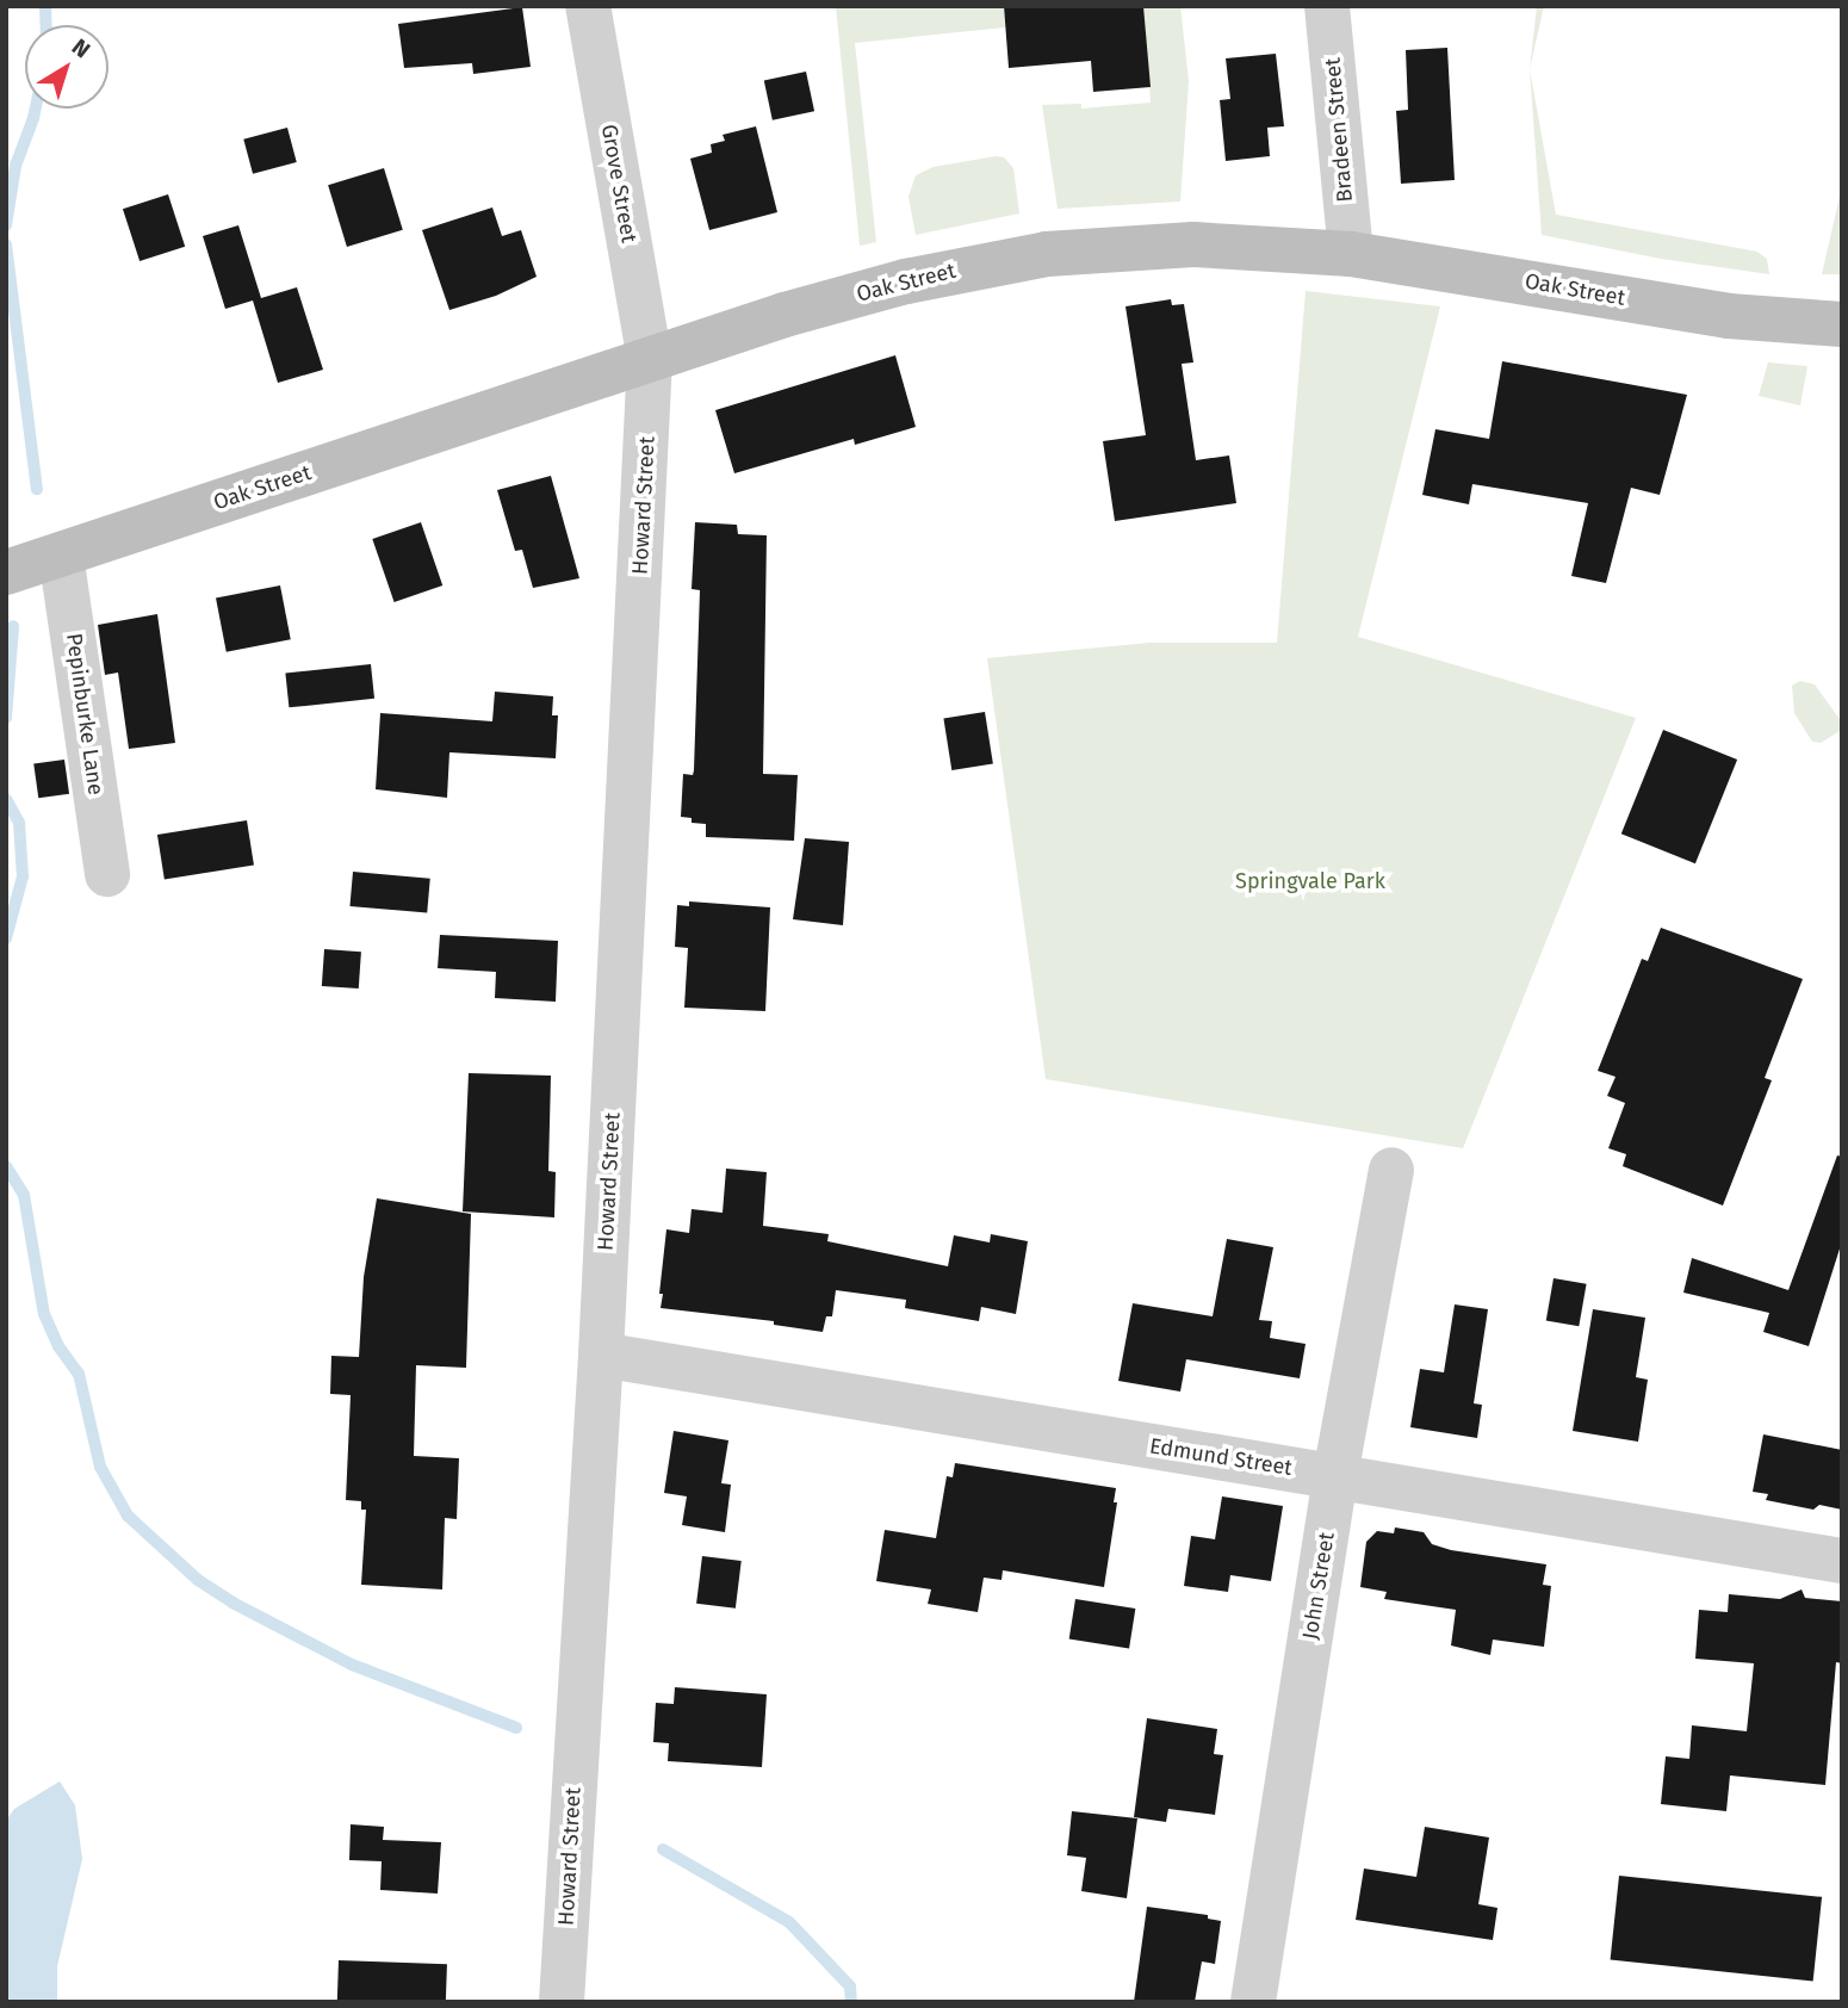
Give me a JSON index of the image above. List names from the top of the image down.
{
  "streets": {
    "main road": ["Oak Street"],
    "street": [
      "Bradeen Street",
      "Grove Street",
      "Howard Street",
      "Pepinburke Lane",
      "Edmund Street",
      "John Street"
    ]
  },
  "crossings": [
    ["Bradeen Street", "Oak Street"],
    ["Grove Street", "Oak Street"],
    ["Grove Street", "Howard Street"],
    ["Oak Street", "Howard Street"],
    ["Oak Street", "Pepinburke Lane"],
    ["Howard Street", "Edmund Street"],
    ["Edmund Street", "John Street"]
  ],
  "parks": ["Springvale Park"],
  "north": "top right"
}
